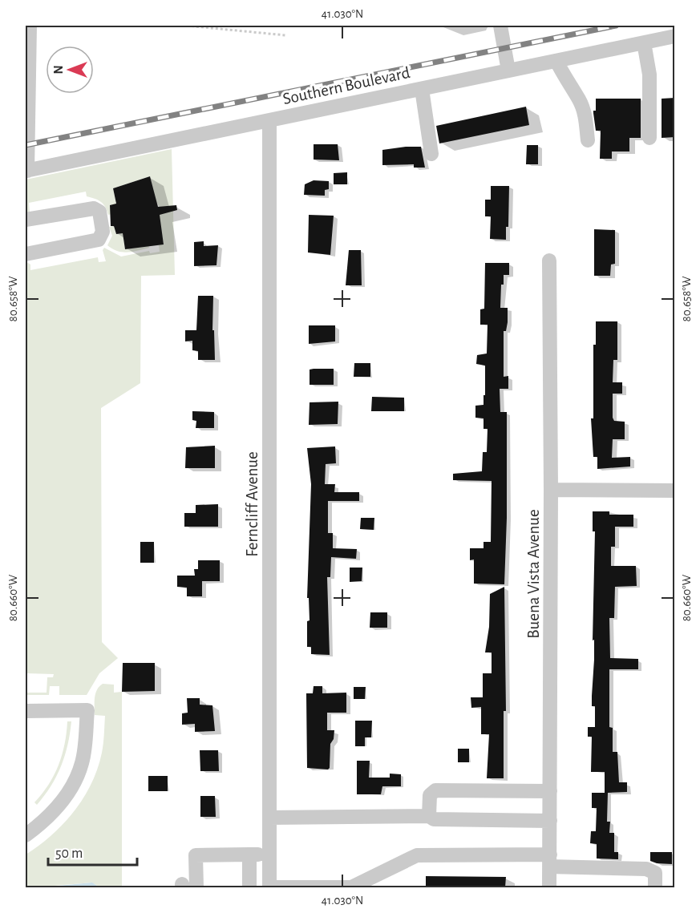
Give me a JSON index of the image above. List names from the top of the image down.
{
  "streets": {
    "street": ["Southern Boulevard", "Ferncliff Avenue", "Buena Vista Avenue"]
  },
  "crossings": [
    ["Southern Boulevard", "Ferncliff Avenue"]
  ],
  "scale_bar": "50 m",
  "north": "left",
  "coordinates": ["41.030°N", "80.658°W", "80.660°W"]
}
